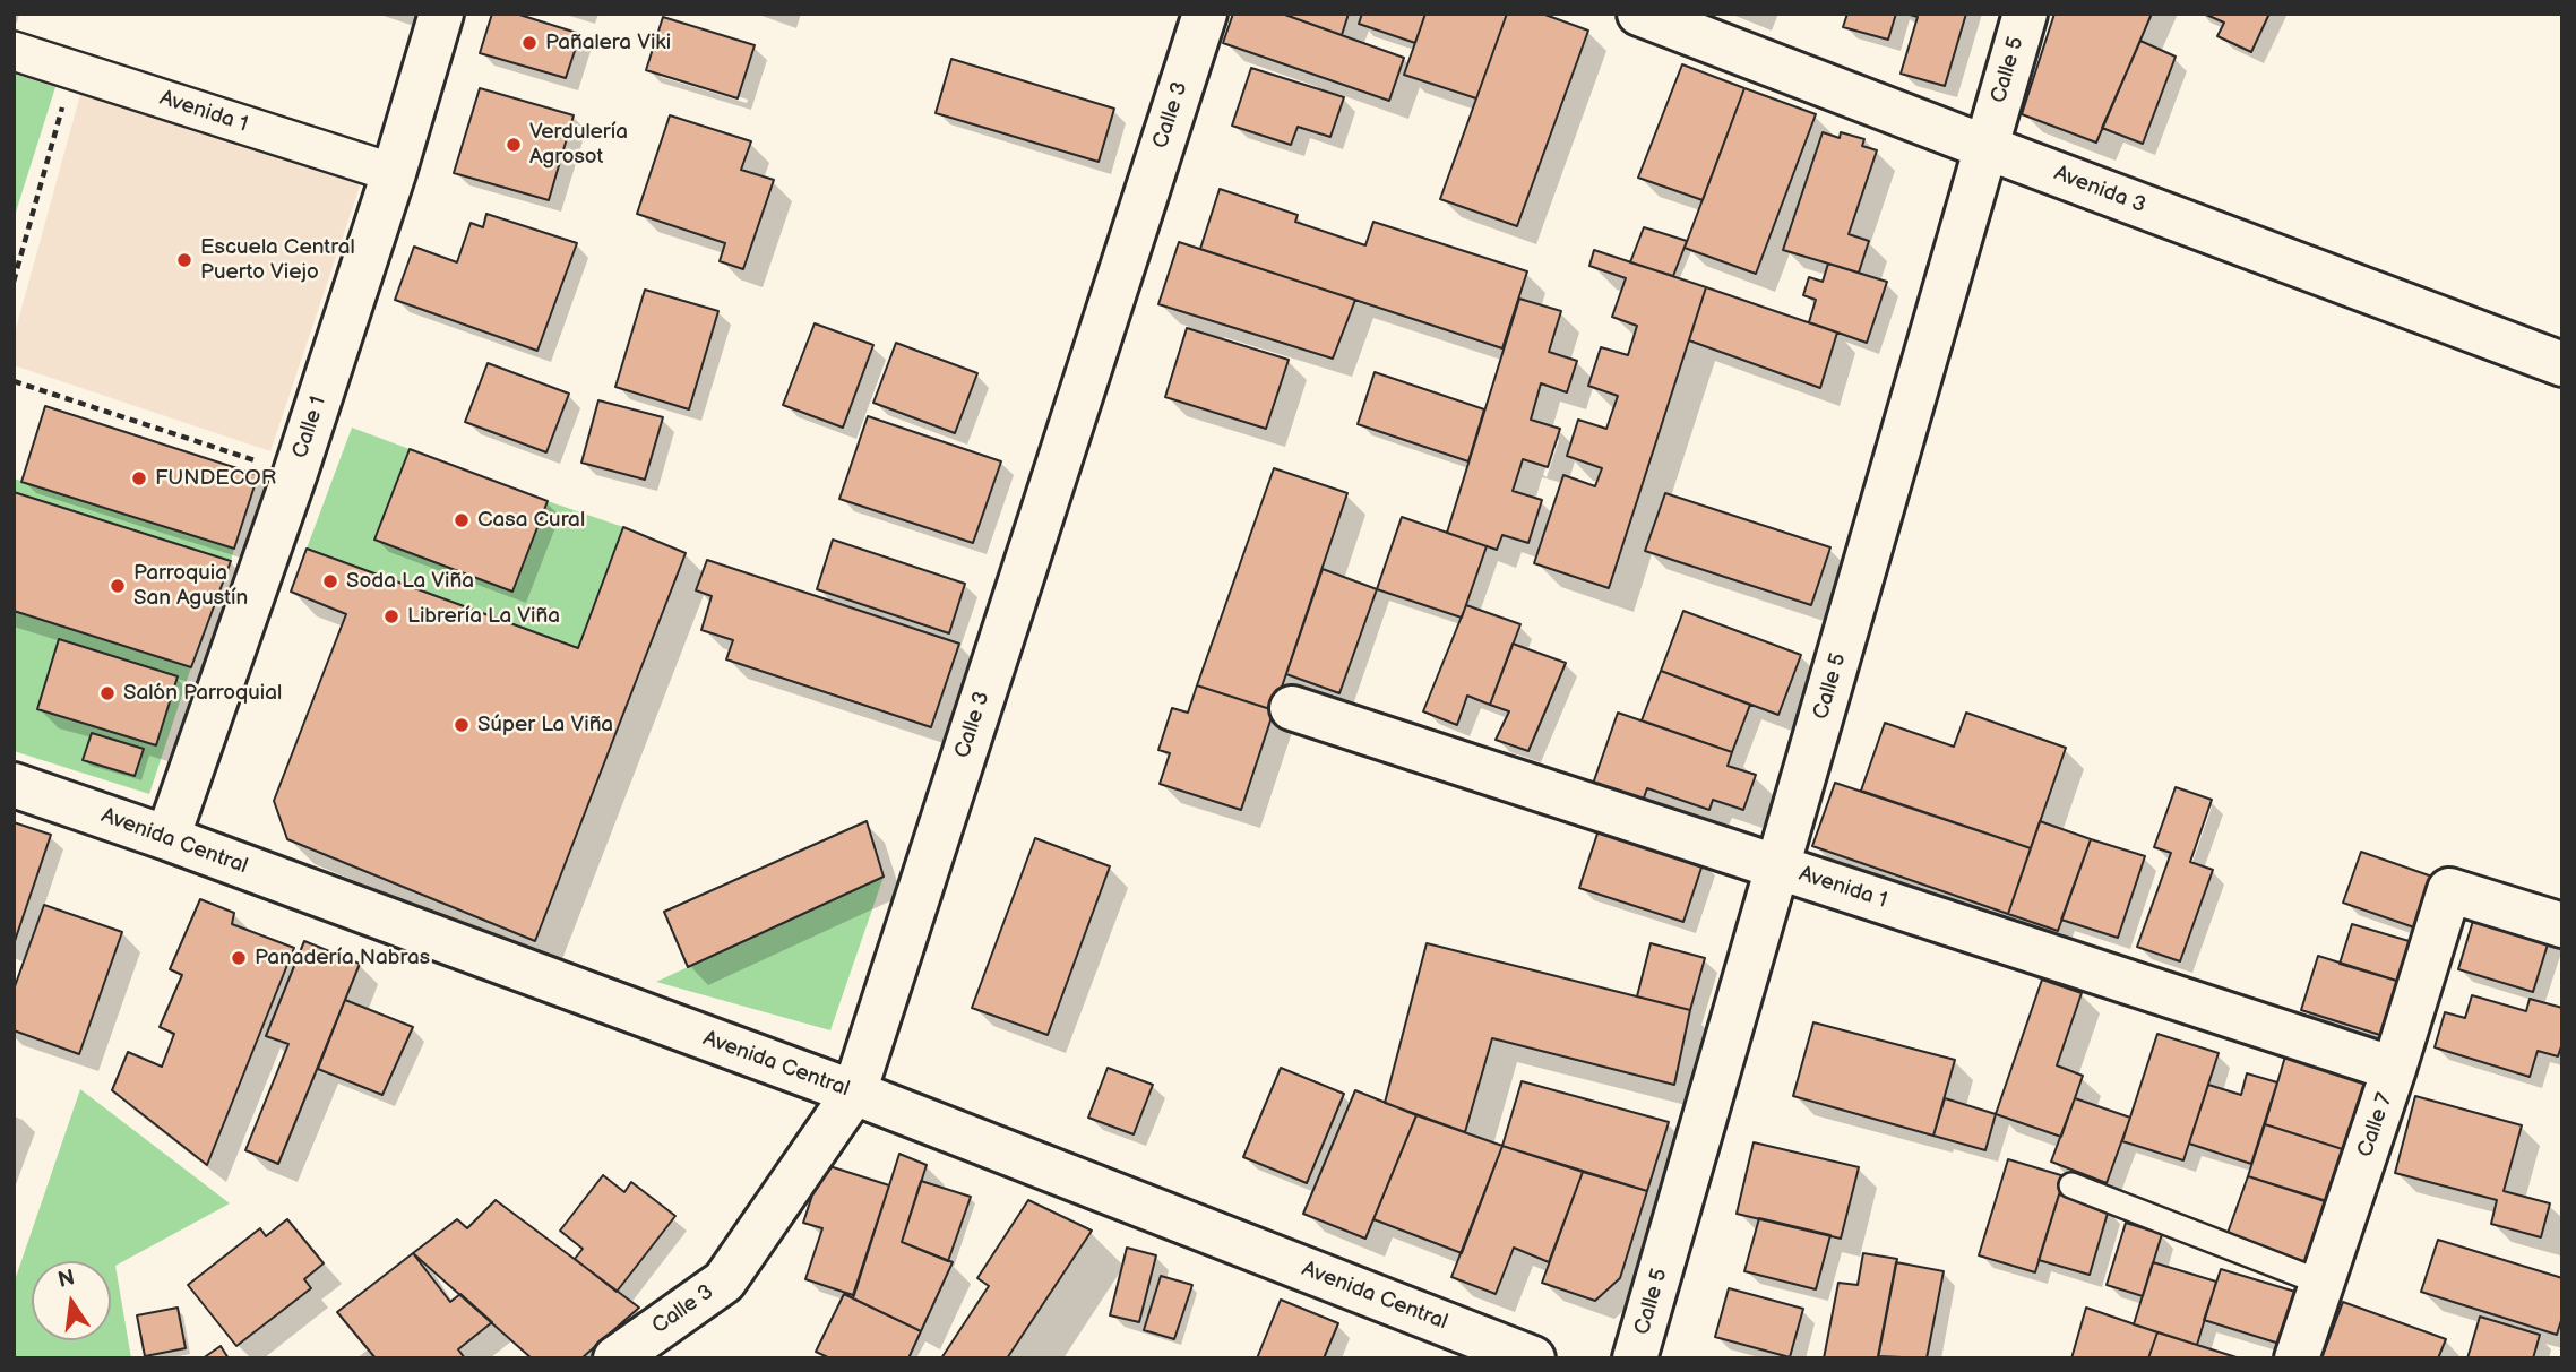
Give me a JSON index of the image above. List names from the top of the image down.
{
  "streets": {
    "street": [
      "Calle 5",
      "Avenida 1",
      "Calle 3",
      "Avenida 3",
      "Calle 1",
      "Avenida Central",
      "Calle 7"
    ]
  },
  "crossings": [
    ["Calle 5", "Avenida 1"],
    ["Calle 5", "Avenida 3"],
    ["Avenida 1", "Calle 1"],
    ["Avenida 1", "Calle 7"],
    ["Calle 3", "Avenida Central"],
    ["Calle 1", "Avenida Central"]
  ],
  "places": [
    "Pañalera Viki",
    "Verdulería Agrosot",
    "Escuela Central Puerto Viejo",
    "FUNDECOR",
    "Casa Cural",
    "Soda La Viña",
    "Parroquia San Agustín",
    "Librería La Viña",
    "Salón Parroquial",
    "Súper La Viña",
    "Panadería Nabras"
  ],
  "north": "top"
}
